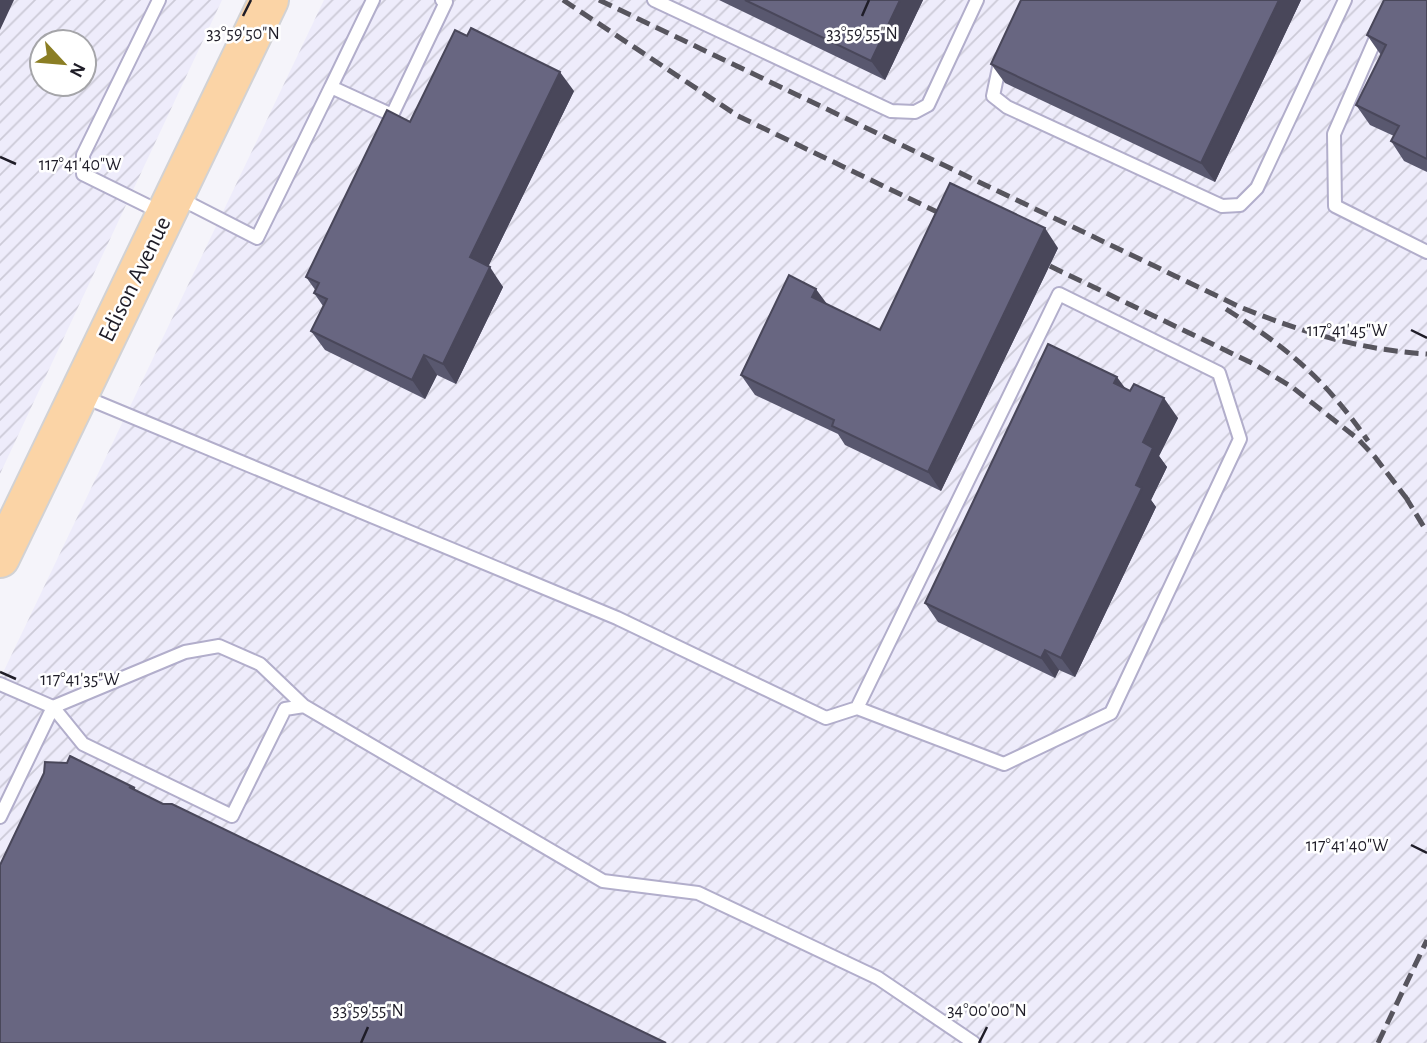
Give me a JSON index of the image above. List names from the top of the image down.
{
  "streets": {
    "main road": ["Edison Avenue"]
  },
  "north": "bottom right",
  "coordinates": [
    "33°59'50\"N",
    "33°59'55\"N",
    "117°41'40\"W",
    "117°41'45\"W",
    "117°41'35\"W",
    "34°00'00\"N"
  ]
}
